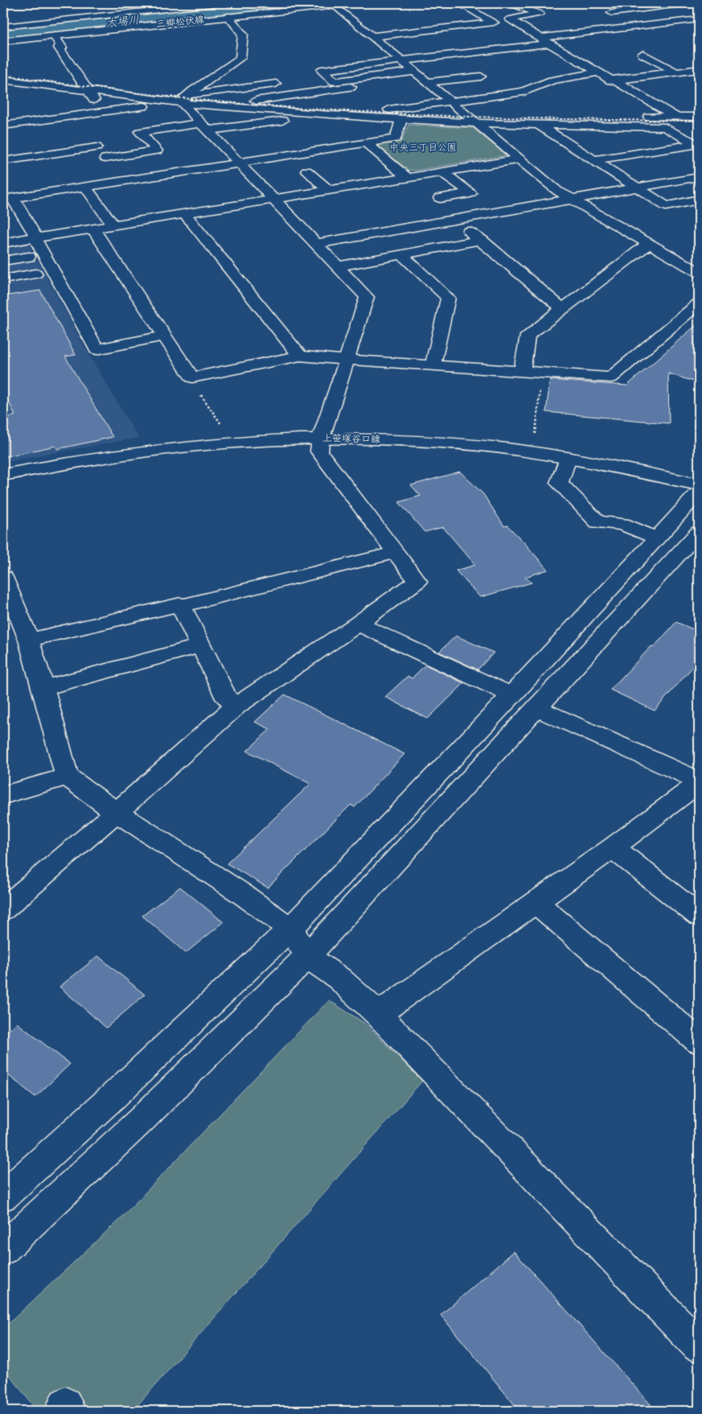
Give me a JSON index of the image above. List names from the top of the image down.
{
  "streets": {
    "street": ["三郷松伏線", "上笹塚谷口線"]
  },
  "water": ["大場川"],
  "parks": ["中央三丁目公園"]
}
